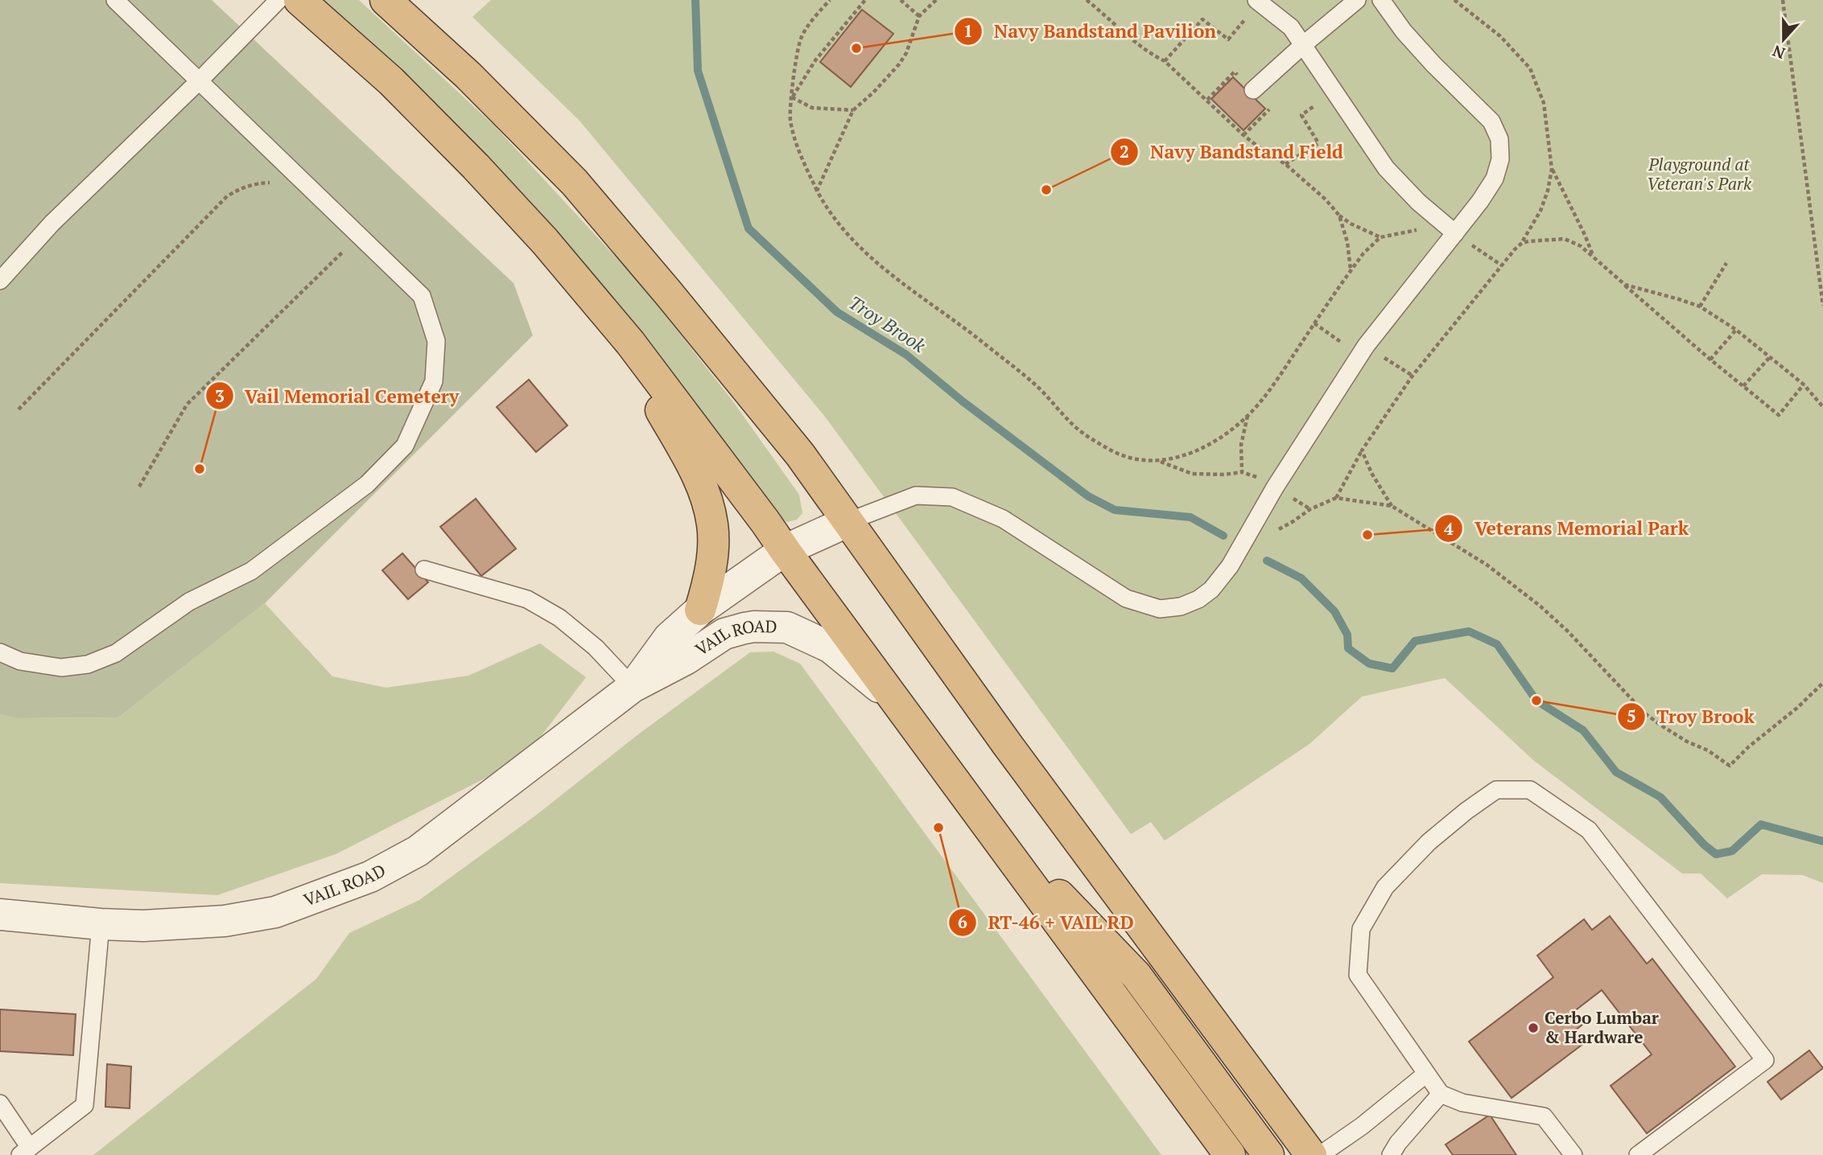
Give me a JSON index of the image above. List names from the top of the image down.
{
  "streets": {
    "street": ["VAIL ROAD"]
  },
  "water": ["Troy Brook"],
  "parks": ["Playground at Veteran's Park"],
  "places": [
    "Navy Bandstand Pavilion",
    "Navy Bandstand Field",
    "Vail Memorial Cemetery",
    "Veterans Memorial Park",
    "Troy Brook",
    "RT-46 + VAIL RD",
    "Cerbo Lumbar & Hardware"
  ],
  "north": "bottom"
}
